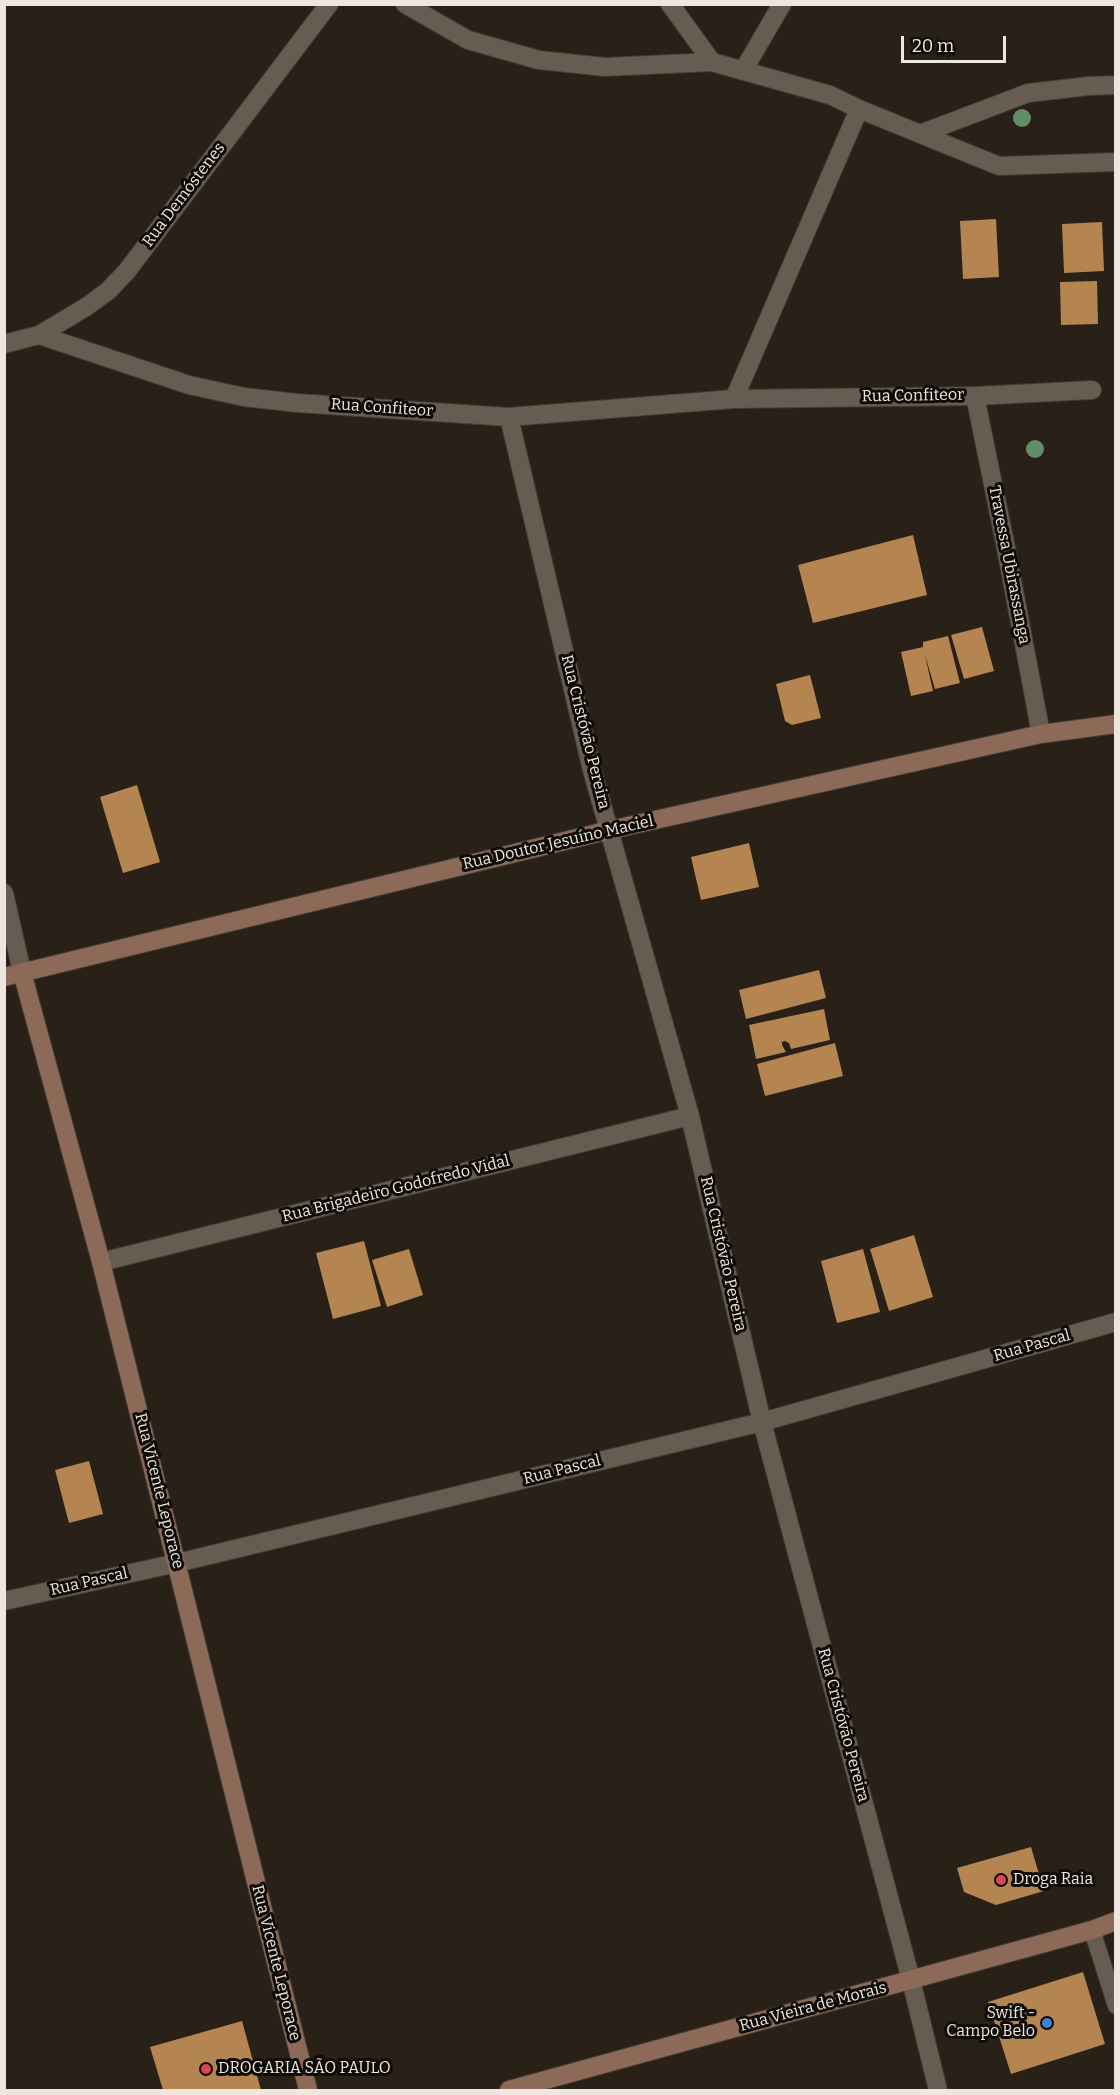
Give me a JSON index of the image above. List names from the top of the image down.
{
  "streets": {
    "street": [
      "Rua Demóstenes",
      "Rua Confiteor",
      "Travessa Ubirassanga",
      "Rua Cristóvão Pereira",
      "Rua Doutor Jesuíno Maciel",
      "Rua Brigadeiro Godofredo Vidal",
      "Rua Pascal",
      "Rua Vicente Leporace",
      "Rua Vieira de Morais"
    ]
  },
  "crossings": [
    ["Rua Demóstenes", "Rua Confiteor"],
    ["Rua Confiteor", "Travessa Ubirassanga"],
    ["Rua Confiteor", "Rua Cristóvão Pereira"],
    ["Travessa Ubirassanga", "Rua Doutor Jesuíno Maciel"],
    ["Rua Cristóvão Pereira", "Rua Doutor Jesuíno Maciel"],
    ["Rua Cristóvão Pereira", "Rua Brigadeiro Godofredo Vidal"],
    ["Rua Cristóvão Pereira", "Rua Pascal"],
    ["Rua Cristóvão Pereira", "Rua Vieira de Morais"],
    ["Rua Doutor Jesuíno Maciel", "Rua Vicente Leporace"],
    ["Rua Brigadeiro Godofredo Vidal", "Rua Vicente Leporace"],
    ["Rua Pascal", "Rua Vicente Leporace"]
  ],
  "places": ["Droga Raia", "Swift - Campo Belo", "DROGARIA SÃO PAULO"],
  "scale_bar": "20 m"
}
